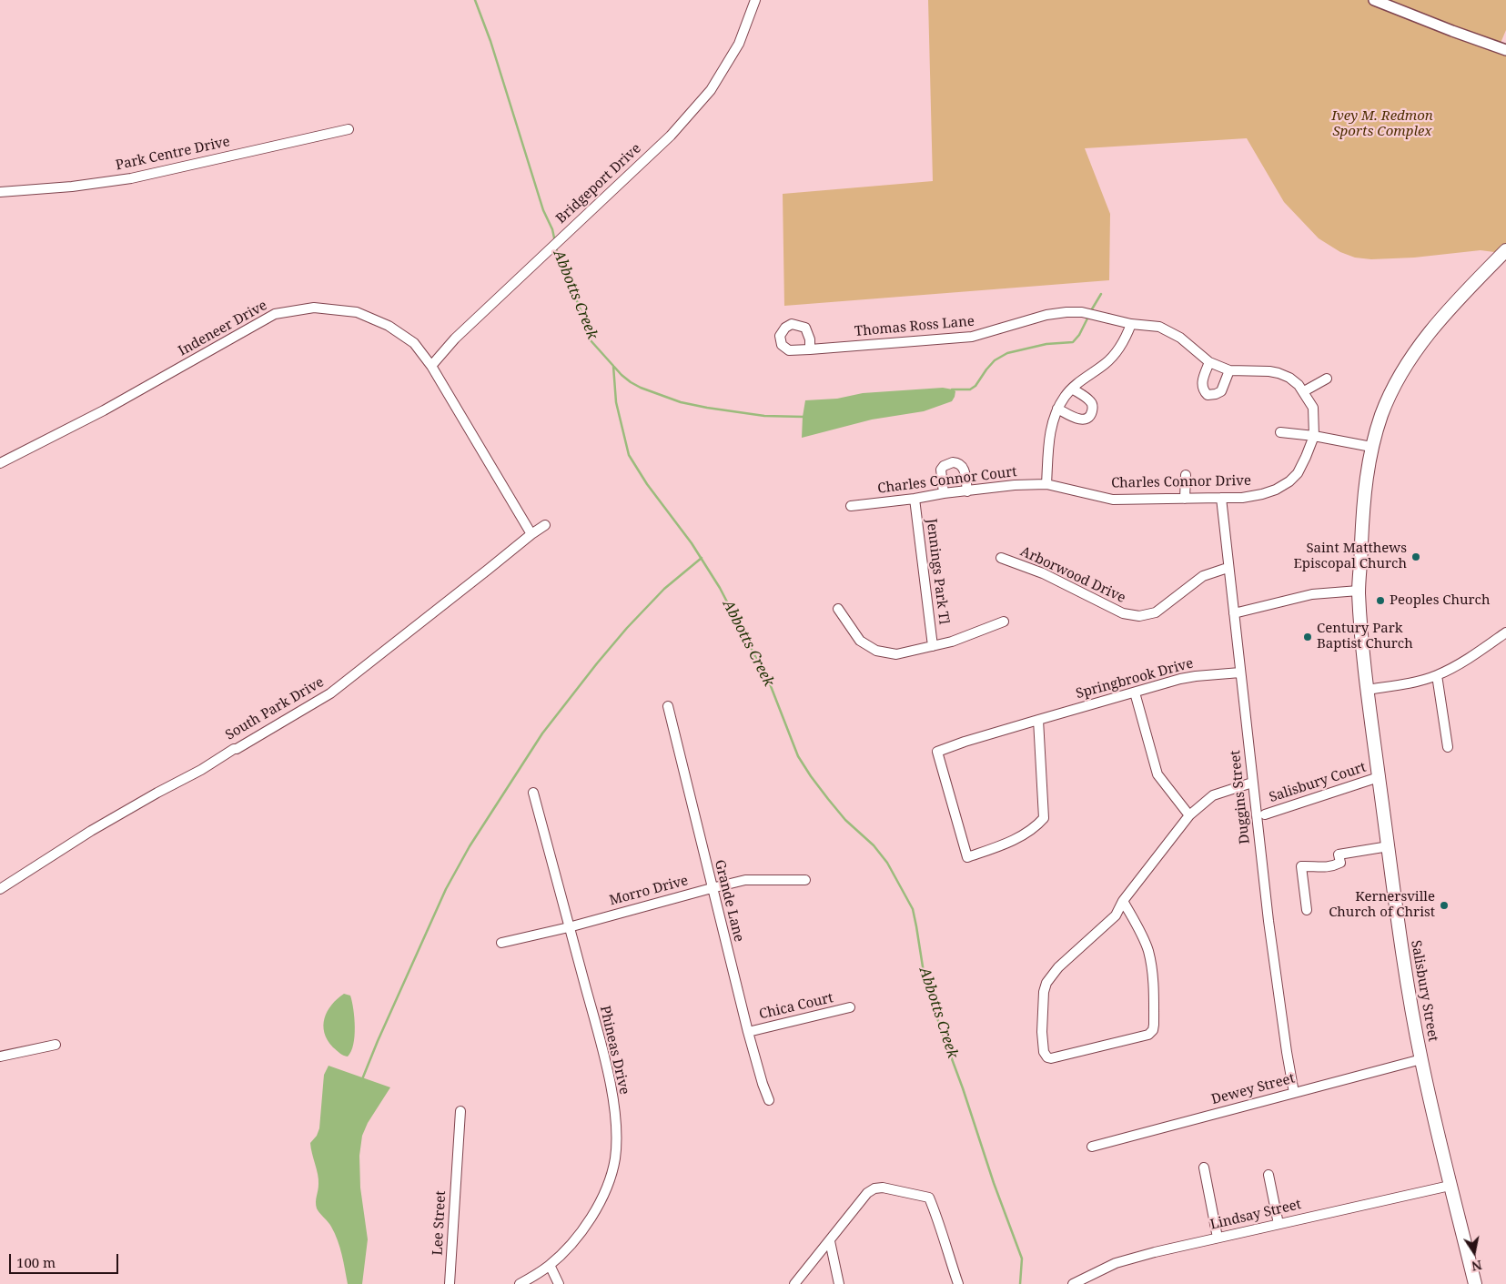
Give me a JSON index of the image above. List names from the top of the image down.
{
  "streets": {
    "main road": ["Salisbury Street"],
    "street": [
      "Park Centre Drive",
      "Bridgeport Drive",
      "Thomas Ross Lane",
      "Indeneer Drive",
      "Charles Connor Court",
      "Charles Connor Drive",
      "Jennings Park Tl",
      "Arborwood Drive",
      "Springbrook Drive",
      "South Park Drive",
      "Salisbury Court",
      "Duggins Street",
      "Morro Drive",
      "Grande Lane",
      "Chica Court",
      "Phineas Drive",
      "Dewey Street",
      "Lindsay Street",
      "Lee Street"
    ]
  },
  "crossings": [
    ["Bridgeport Drive", "Indeneer Drive"],
    ["Thomas Ross Lane", "Charles Connor Drive"],
    ["Indeneer Drive", "South Park Drive"],
    ["Charles Connor Court", "Charles Connor Drive"],
    ["Charles Connor Court", "Jennings Park Tl"],
    ["Charles Connor Drive", "Duggins Street"],
    ["Arborwood Drive", "Duggins Street"],
    ["Springbrook Drive", "Duggins Street"],
    ["Salisbury Court", "Salisbury Street"],
    ["Duggins Street", "Dewey Street"],
    ["Morro Drive", "Grande Lane"],
    ["Morro Drive", "Phineas Drive"],
    ["Grande Lane", "Chica Court"],
    ["Salisbury Street", "Dewey Street"],
    ["Salisbury Street", "Lindsay Street"]
  ],
  "water": ["Abbotts Creek"],
  "parks": ["Ivey M. Redmon Sports Complex"],
  "places": [
    "Saint Matthews Episcopal Church",
    "Peoples Church",
    "Century Park Baptist Church",
    "Kernersville Church of Christ"
  ],
  "scale_bar": "100 m",
  "north": "bottom"
}
